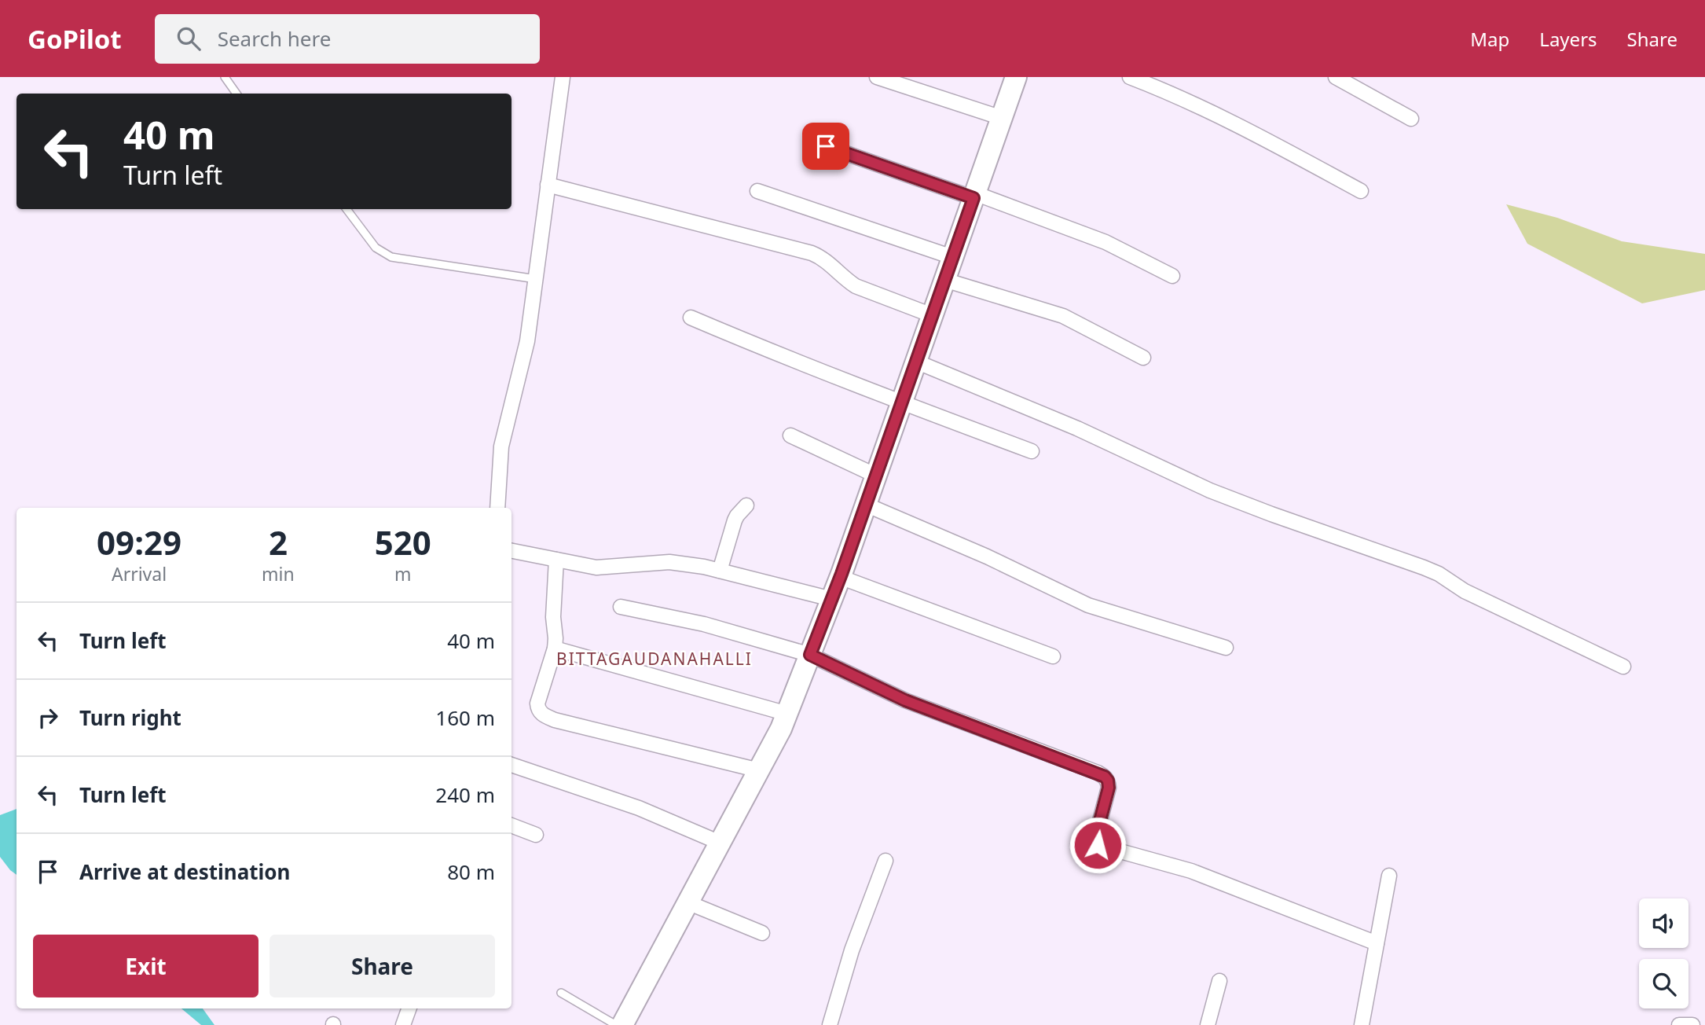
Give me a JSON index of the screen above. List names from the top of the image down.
{
  "districts": ["BITTAGAUDANAHALLI"],
  "page": {
    "header": "GoPilot",
    "search": "Search here",
    "nav": ["Map", "Layers", "Share"],
    "turn": ["40 m", "Turn left"],
    "eta": [
      "09:29",
      "Arrival",
      "2",
      "min",
      "520",
      "m"
    ],
    "list": [
      {
        "name": "Turn left",
        "value": "40 m"
      },
      {
        "name": "Turn right",
        "value": "160 m"
      },
      {
        "name": "Turn left",
        "value": "240 m"
      },
      {
        "name": "Arrive at destination",
        "value": "80 m"
      }
    ],
    "buttons": ["Exit", "Share"]
  }
}
